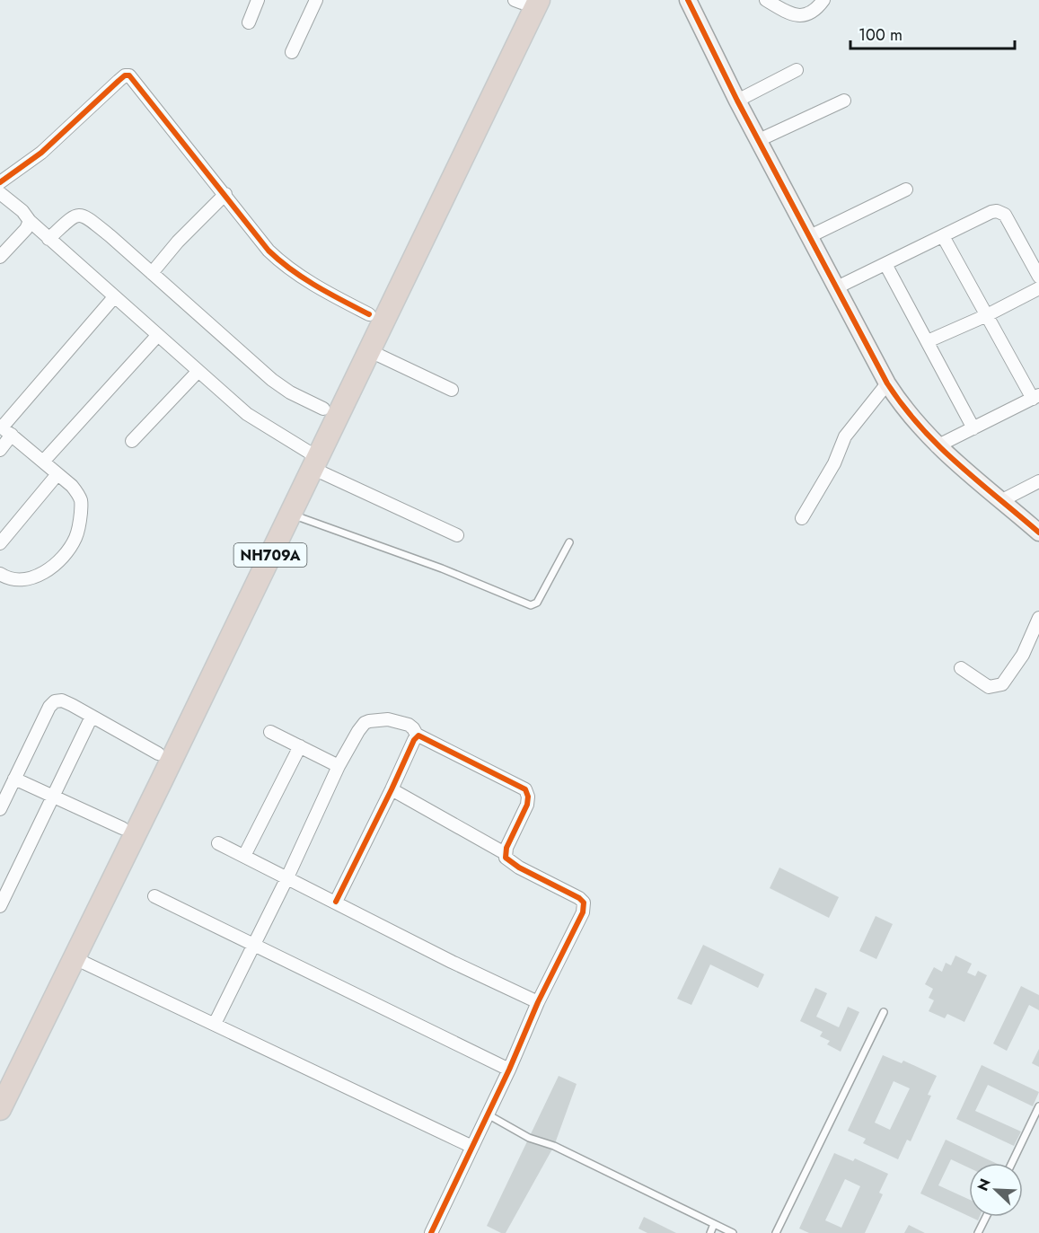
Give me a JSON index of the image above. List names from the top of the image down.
{
  "streets": {
    "highway": ["NH709A"]
  },
  "scale_bar": "100 m",
  "north": "top left"
}
